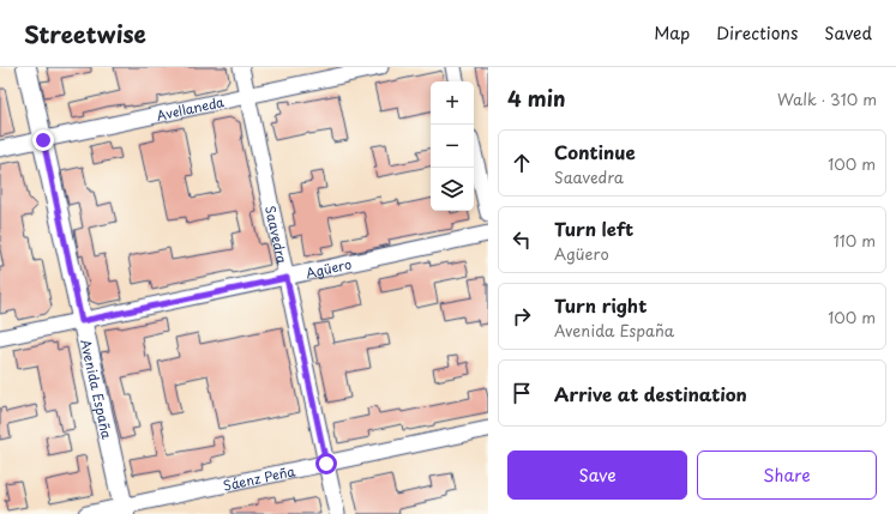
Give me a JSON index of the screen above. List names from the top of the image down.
{
  "streets": {
    "main road": ["Avenida España"],
    "street": [
      "Avellaneda",
      "Saavedra",
      "Agüero",
      "Sáenz Peña"
    ]
  },
  "crossings": [
    ["Avellaneda", "Saavedra"],
    ["Avellaneda", "Avenida España"],
    ["Saavedra", "Agüero"],
    ["Saavedra", "Sáenz Peña"],
    ["Agüero", "Avenida España"],
    ["Avenida España", "Sáenz Peña"]
  ],
  "page": {
    "header": "Streetwise",
    "nav": ["Map", "Directions", "Saved"],
    "heading": ["4 min", "Walk · 310 m"],
    "map_buttons": ["+", "−"],
    "list": [
      ["Continue", "Saavedra", "100 m"],
      ["Turn left", "Agüero", "110 m"],
      ["Turn right", "Avenida España", "100 m"],
      "Arrive at destination"
    ],
    "buttons": ["Save", "Share"]
  }
}
